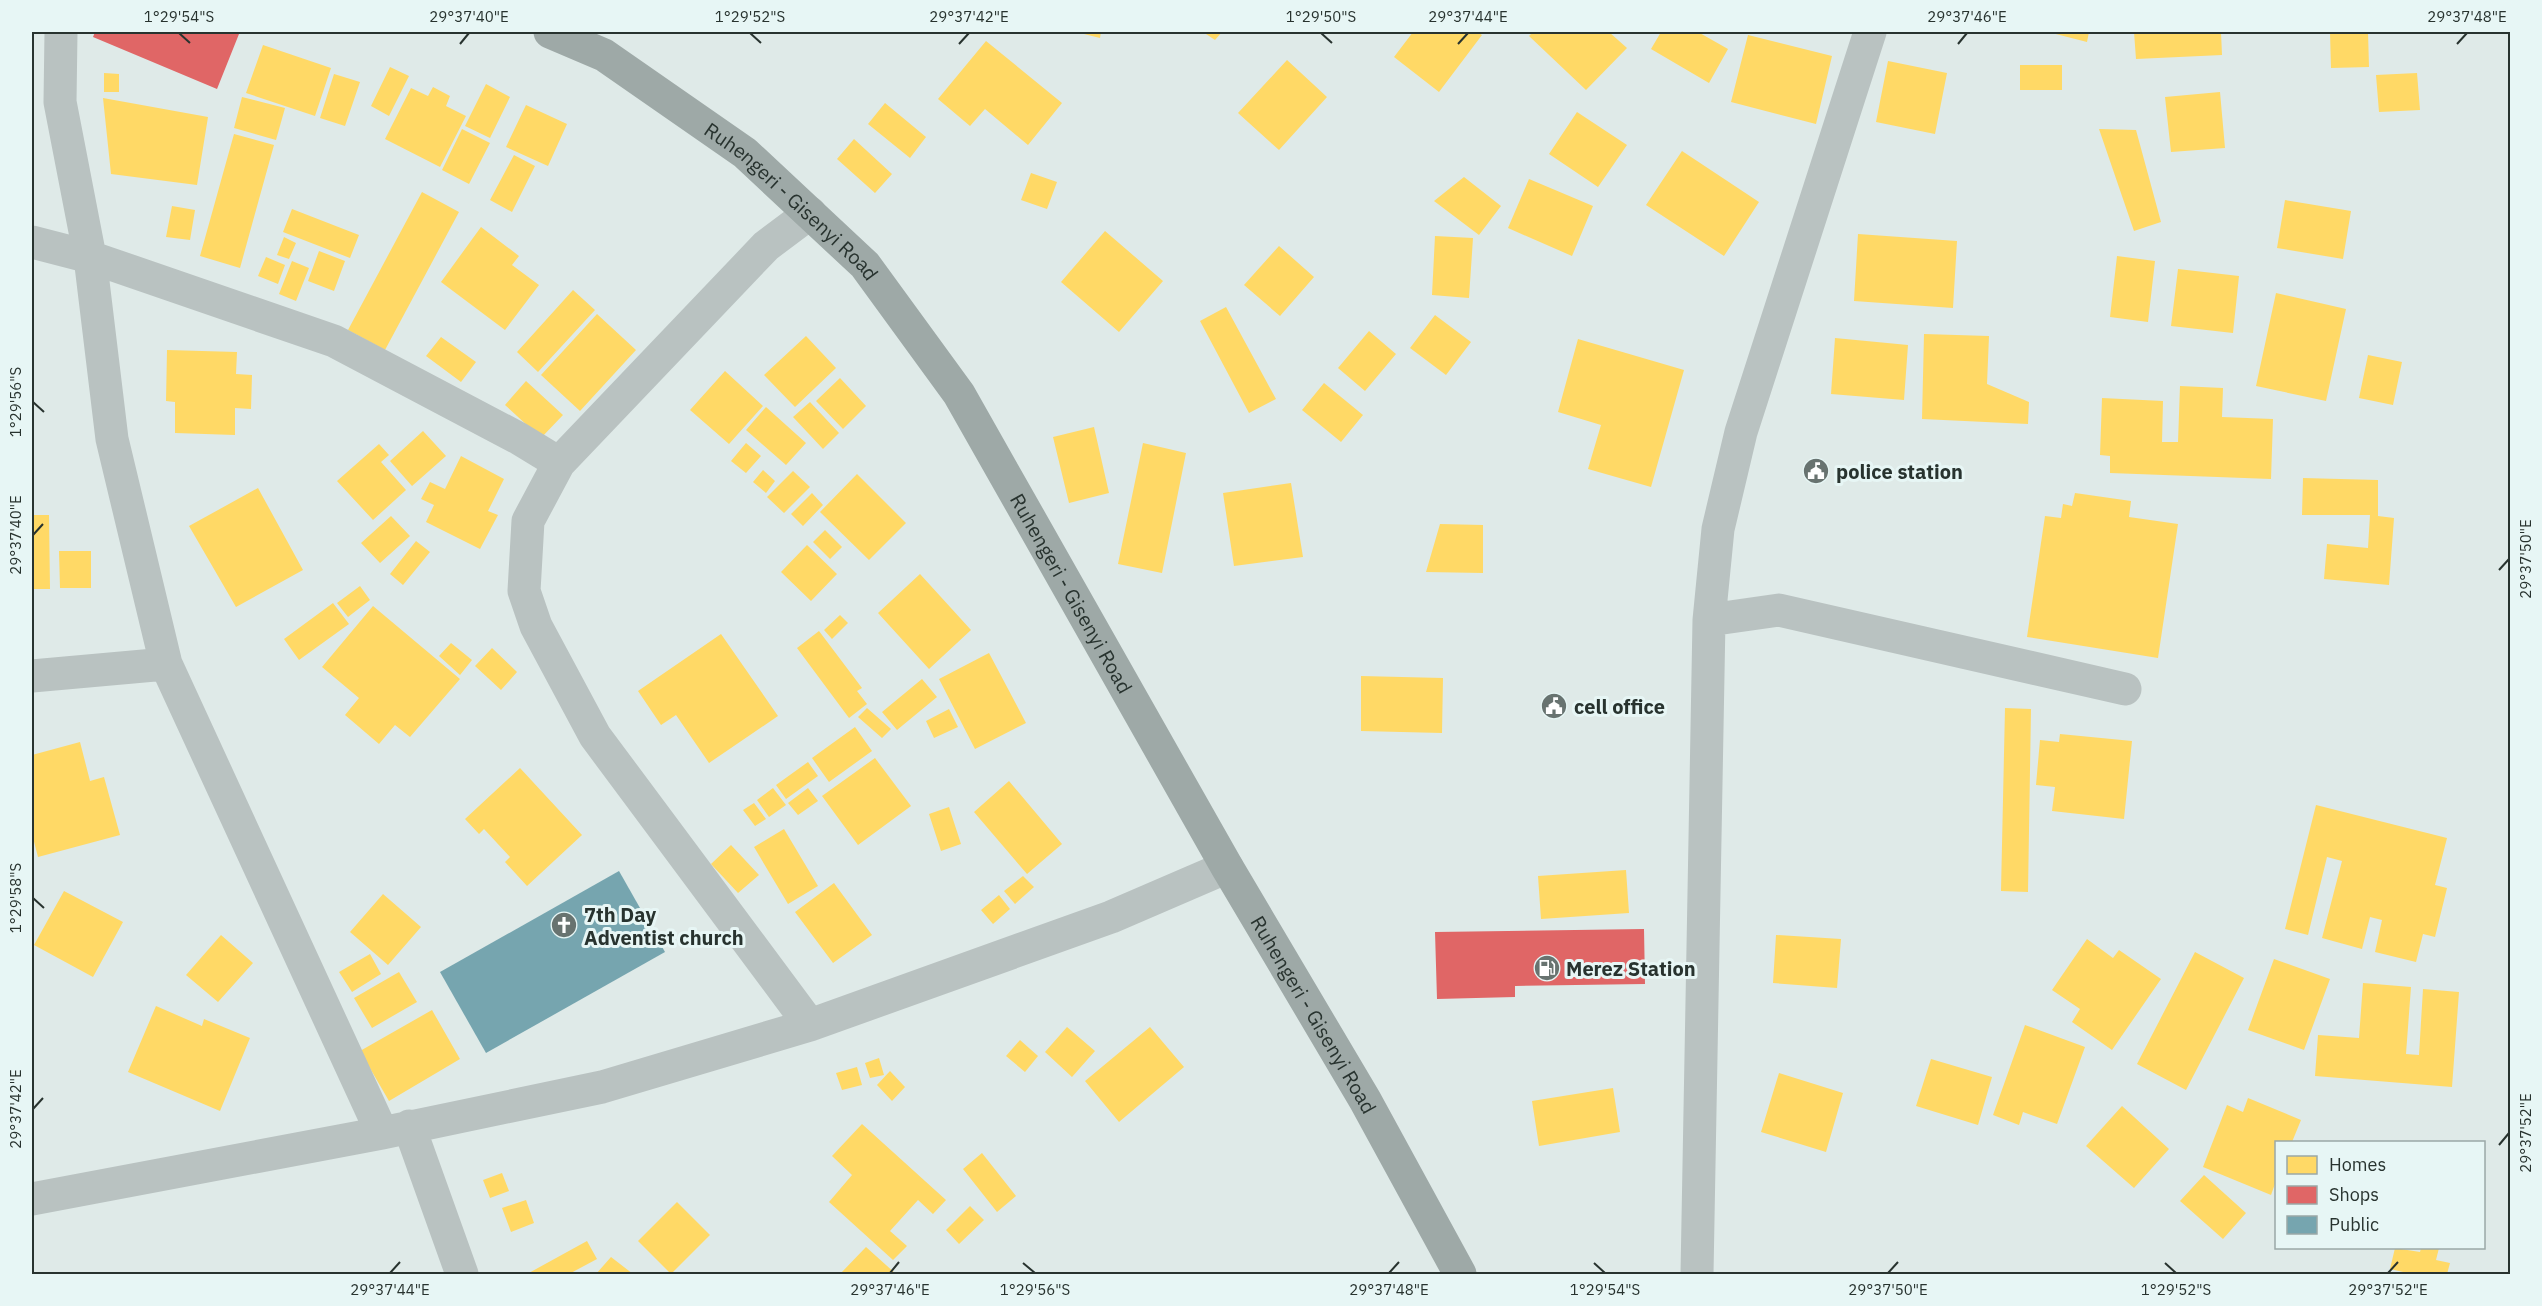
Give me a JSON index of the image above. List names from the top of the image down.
{
  "streets": {
    "highway": ["Ruhengeri - Gisenyi Road"]
  },
  "places": {
    "public building": ["police station", "cell office"],
    "church": ["7th Day Adventist church"],
    "fuel station": ["Merez Station"]
  },
  "legend": ["Homes", "Shops", "Public"],
  "coordinates": [
    "1°29'54\"S",
    "29°37'40\"E",
    "1°29'52\"S",
    "29°37'42\"E",
    "1°29'50\"S",
    "29°37'44\"E",
    "29°37'46\"E",
    "29°37'48\"E",
    "1°29'56\"S",
    "29°37'50\"E",
    "1°29'58\"S",
    "29°37'52\"E"
  ]
}
